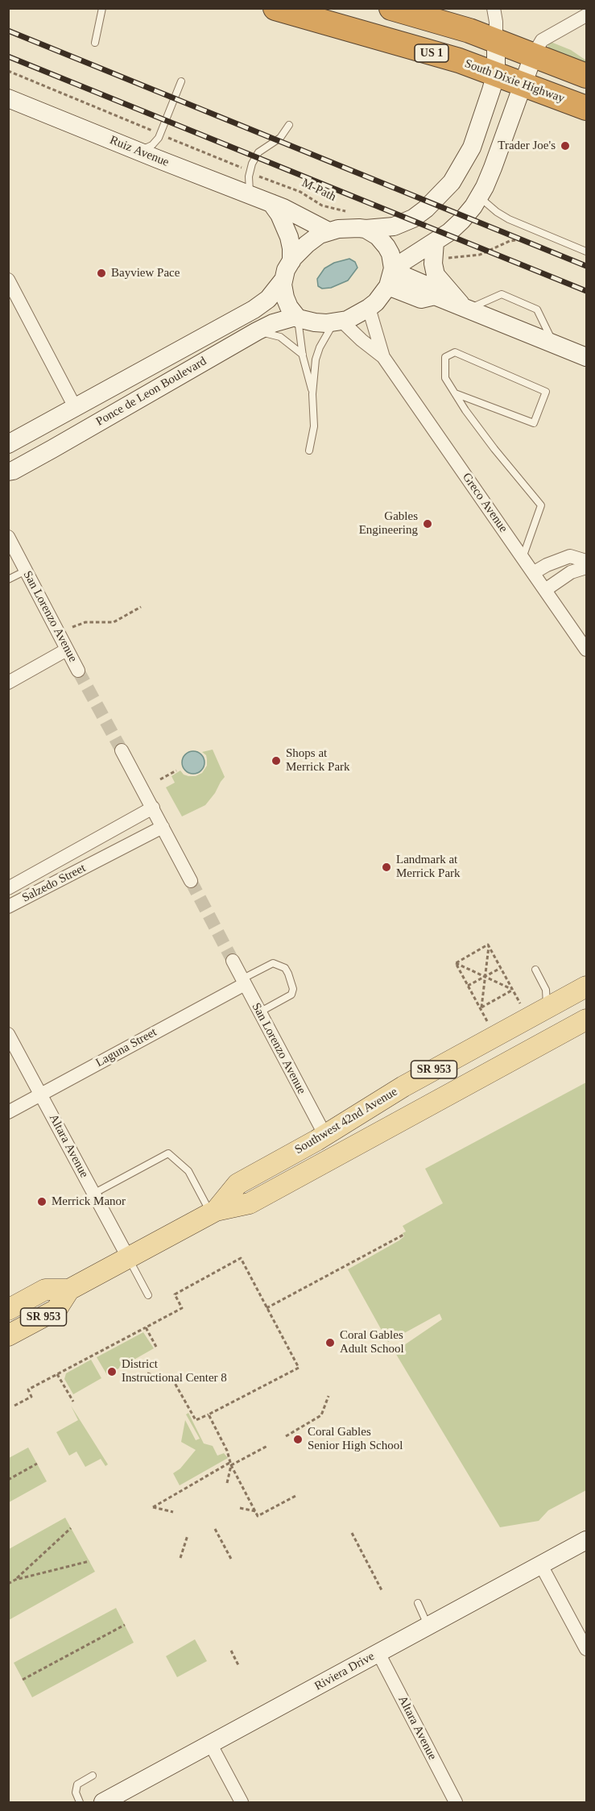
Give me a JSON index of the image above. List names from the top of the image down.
{
  "streets": {
    "highway": ["US 1", "South Dixie Highway"],
    "main road": ["SR 953", "Southwest 42nd Avenue"],
    "street": [
      "Ruiz Avenue",
      "Ponce de Leon Boulevard",
      "Greco Avenue",
      "San Lorenzo Avenue",
      "Salzedo Street",
      "Laguna Street",
      "Altara Avenue",
      "Riviera Drive"
    ],
    "path": ["M-Path"]
  },
  "crossings": [
    ["Ruiz Avenue", "Ponce de Leon Boulevard"],
    ["Ruiz Avenue", "Greco Avenue"],
    ["Ponce de Leon Boulevard", "Greco Avenue"],
    ["San Lorenzo Avenue", "Laguna Street"],
    ["San Lorenzo Avenue", "Southwest 42nd Avenue"],
    ["Laguna Street", "Altara Avenue"],
    ["Southwest 42nd Avenue", "Altara Avenue"],
    ["Altara Avenue", "Riviera Drive"]
  ],
  "places": [
    "Trader Joe's",
    "Bayview Pace",
    "Gables Engineering",
    "Shops at Merrick Park",
    "Landmark at Merrick Park",
    "Merrick Manor",
    "Coral Gables Adult School",
    "District Instructional Center 8",
    "Coral Gables Senior High School"
  ]
}
